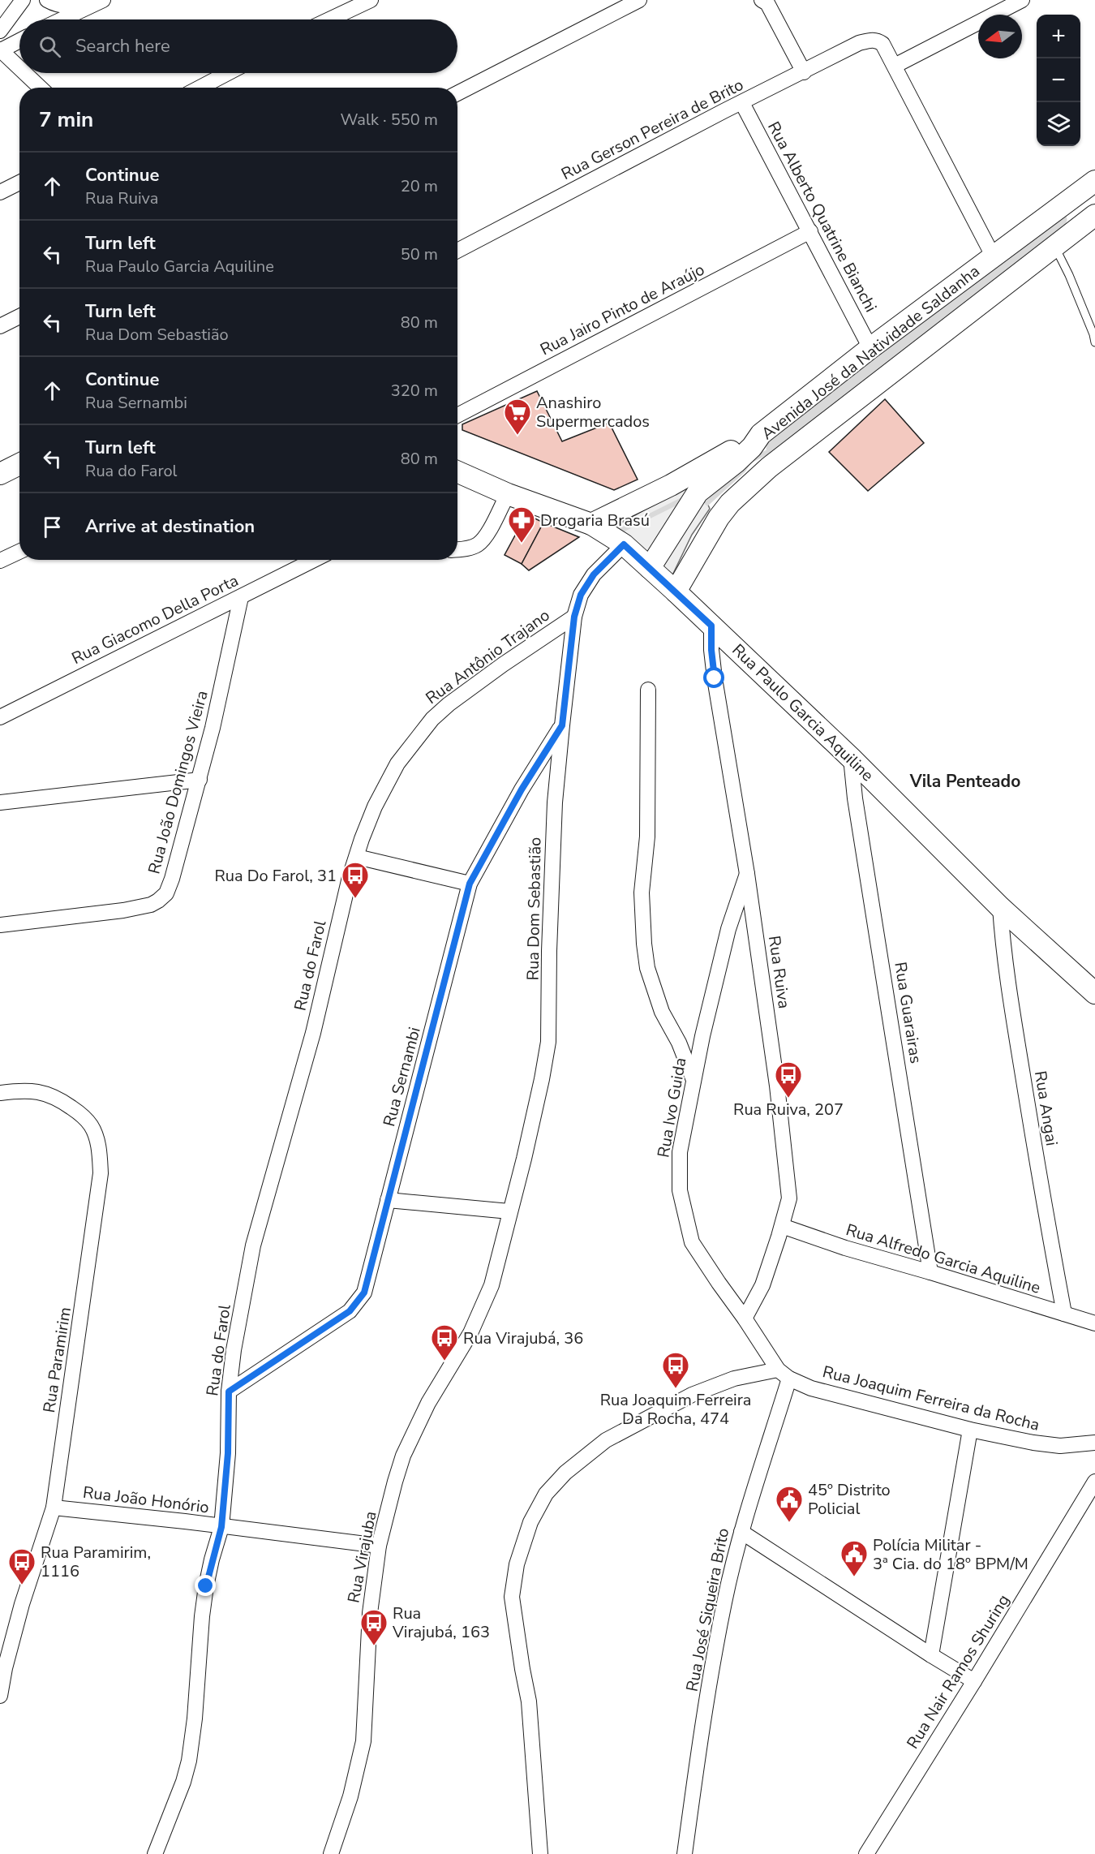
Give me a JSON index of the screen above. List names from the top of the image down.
{
  "streets": {
    "street": [
      "Rua Gerson Pereira de Brito",
      "Rua Alberto Quatrine Bianchi",
      "Rua Jairo Pinto de Araújo",
      "Avenida José da Natividade Saldanha",
      "Rua Giacomo Della Porta",
      "Rua Antônio Trajano",
      "Rua Paulo Garcia Aquiline",
      "Rua João Domingos Vieira",
      "Rua Dom Sebastião",
      "Rua do Farol",
      "Rua Ruiva",
      "Rua Guarairas",
      "Rua Sernambi",
      "Rua Ivo Guida",
      "Rua Angai",
      "Rua Alfredo Garcia Aquiline",
      "Rua Paramirim",
      "Rua Joaquim Ferreira da Rocha",
      "Rua João Honório",
      "Rua Virajuba",
      "Rua José Siqueira Brito",
      "Rua Nair Ramos Shuring"
    ]
  },
  "crossings": [
    ["Rua Gerson Pereira de Brito", "Rua Alberto Quatrine Bianchi"],
    ["Rua Alberto Quatrine Bianchi", "Rua Jairo Pinto de Araújo"],
    ["Rua Alberto Quatrine Bianchi", "Avenida José da Natividade Saldanha"],
    ["Avenida José da Natividade Saldanha", "Rua Paulo Garcia Aquiline"],
    ["Rua Giacomo Della Porta", "Rua João Domingos Vieira"],
    ["Rua Antônio Trajano", "Rua Dom Sebastião"],
    ["Rua Antônio Trajano", "Rua do Farol"],
    ["Rua Paulo Garcia Aquiline", "Rua Dom Sebastião"],
    ["Rua Paulo Garcia Aquiline", "Rua Ruiva"],
    ["Rua Paulo Garcia Aquiline", "Rua Guarairas"],
    ["Rua Paulo Garcia Aquiline", "Rua Angai"],
    ["Rua Dom Sebastião", "Rua Sernambi"],
    ["Rua Dom Sebastião", "Rua Virajuba"],
    ["Rua do Farol", "Rua Sernambi"],
    ["Rua do Farol", "Rua João Honório"],
    ["Rua Ruiva", "Rua Ivo Guida"],
    ["Rua Ruiva", "Rua Alfredo Garcia Aquiline"],
    ["Rua Guarairas", "Rua Alfredo Garcia Aquiline"],
    ["Rua Ivo Guida", "Rua Joaquim Ferreira da Rocha"],
    ["Rua Ivo Guida", "Rua José Siqueira Brito"],
    ["Rua Angai", "Rua Alfredo Garcia Aquiline"],
    ["Rua Paramirim", "Rua João Honório"],
    ["Rua Joaquim Ferreira da Rocha", "Rua José Siqueira Brito"],
    ["Rua João Honório", "Rua Virajuba"]
  ],
  "districts": ["Vila Penteado"],
  "places": {
    "supermarket": ["Anashiro Supermercados"],
    "pharmacy": ["Drogaria Brasú"],
    "bus stop": [
      "Rua Do Farol, 31",
      "Rua Ruiva, 207",
      "Rua Virajubá, 36",
      "Rua Joaquim Ferreira Da Rocha, 474",
      "Rua Paramirim, 1116",
      "Rua Virajubá, 163"
    ],
    "public building": ["45º Distrito Policial", "Polícia Militar - 3ª Cia. do 18º BPM/M"]
  },
  "north": "left",
  "page": {
    "map_buttons": ["+", "−"],
    "search": "Search here",
    "heading": ["7 min", "Walk · 550 m"],
    "list": [
      ["Continue", "Rua Ruiva", "20 m"],
      ["Turn left", "Rua Paulo Garcia Aquiline", "50 m"],
      ["Turn left", "Rua Dom Sebastião", "80 m"],
      ["Continue", "Rua Sernambi", "320 m"],
      ["Turn left", "Rua do Farol", "80 m"],
      "Arrive at destination"
    ]
  }
}
